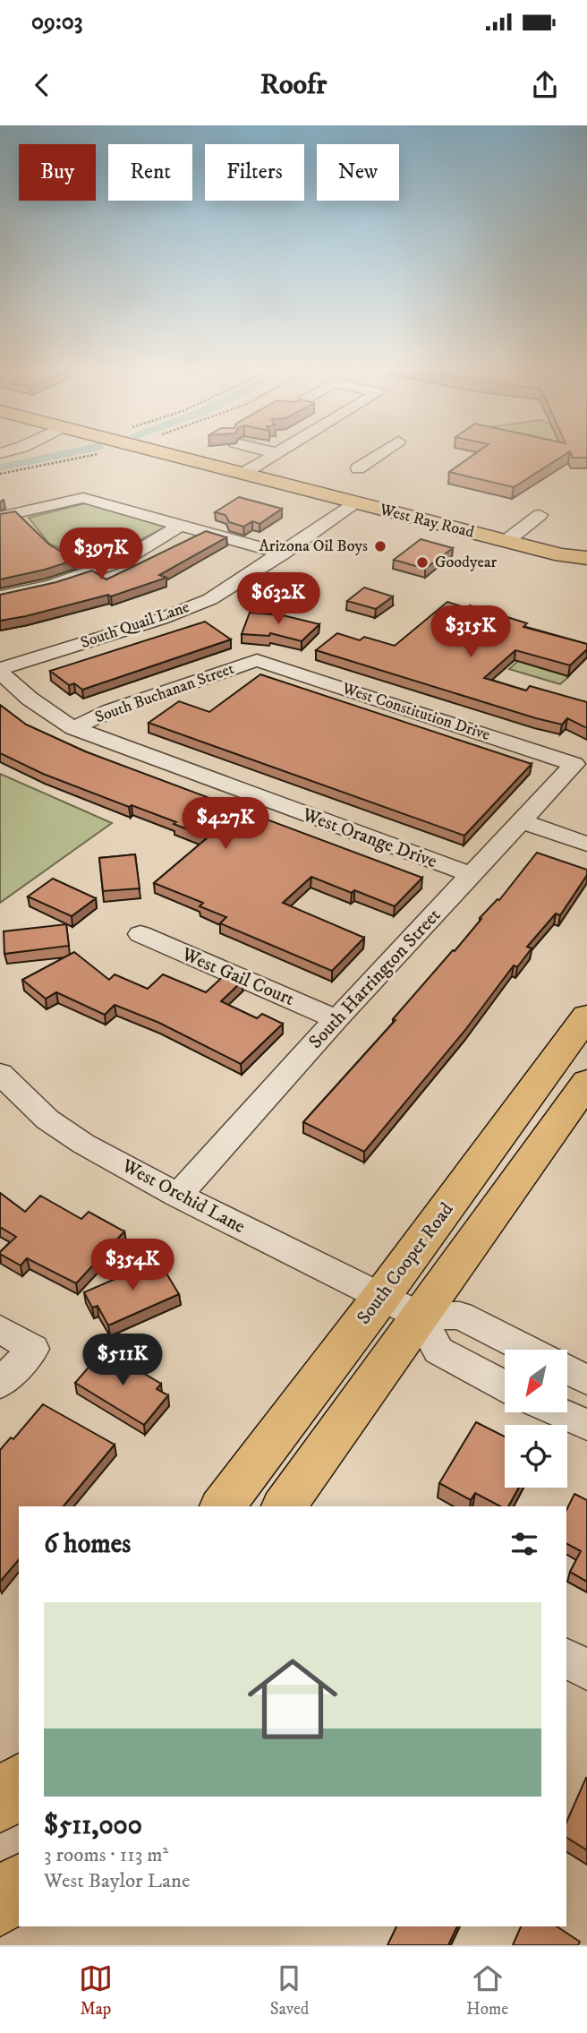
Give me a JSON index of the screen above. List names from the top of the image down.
{
  "streets": {
    "main road": ["West Ray Road", "South Cooper Road"],
    "street": [
      "South Quail Lane",
      "South Buchanan Street",
      "West Constitution Drive",
      "West Orange Drive",
      "West Gail Court",
      "South Harrington Street",
      "West Orchid Lane"
    ]
  },
  "crossings": [
    ["West Ray Road", "South Quail Lane"],
    ["South Quail Lane", "West Orange Drive"],
    ["South Buchanan Street", "West Constitution Drive"],
    ["South Buchanan Street", "West Orange Drive"],
    ["West Constitution Drive", "South Harrington Street"],
    ["West Orange Drive", "South Harrington Street"],
    ["West Gail Court", "South Harrington Street"],
    ["South Harrington Street", "West Orchid Lane"],
    ["West Orchid Lane", "South Cooper Road"]
  ],
  "places": ["Arizona Oil Boys", "Goodyear"],
  "north": "bottom left",
  "page": {
    "status": "09:03",
    "header": "Roofr",
    "chip": [
      "Buy",
      "Rent",
      "Filters",
      "New"
    ],
    "price": [
      "$397K",
      "$632K",
      "$315K",
      "$427K",
      "$354K",
      "$511K"
    ],
    "heading": "6 homes",
    "list": [
      {
        "name": "$511,000",
        "note": "3 rooms · 113 m² · West Baylor Lane"
      }
    ],
    "tabs": ["Map", "Saved", "Home"]
  }
}
